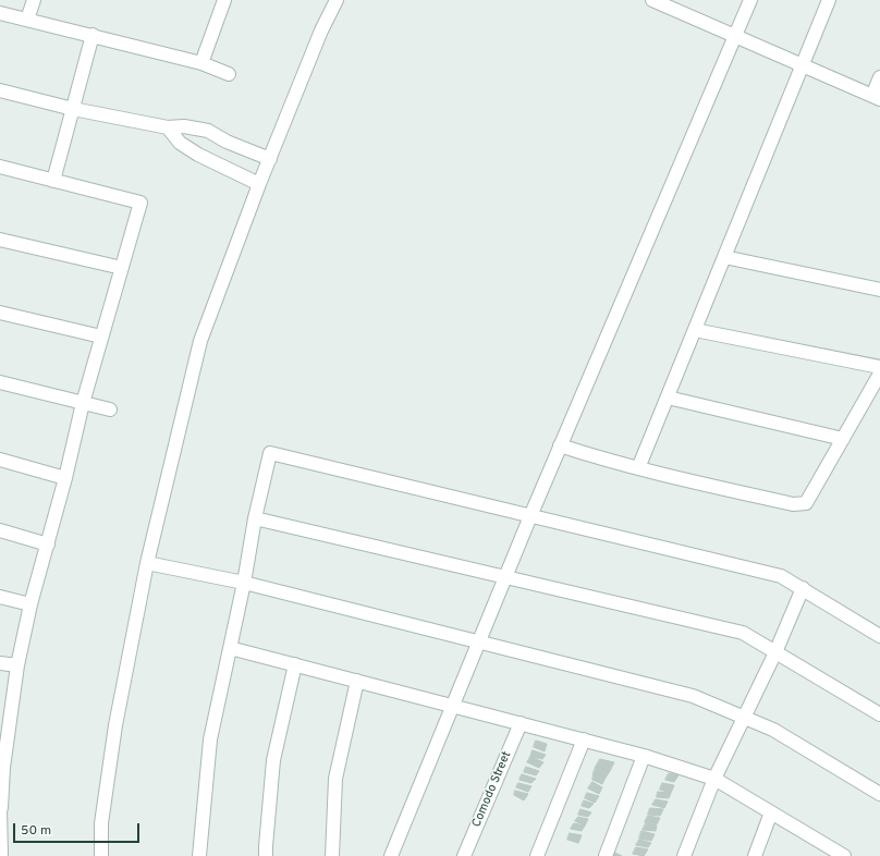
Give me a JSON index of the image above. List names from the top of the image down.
{
  "streets": {
    "street": ["Comodo Street"]
  },
  "scale_bar": "50 m"
}
